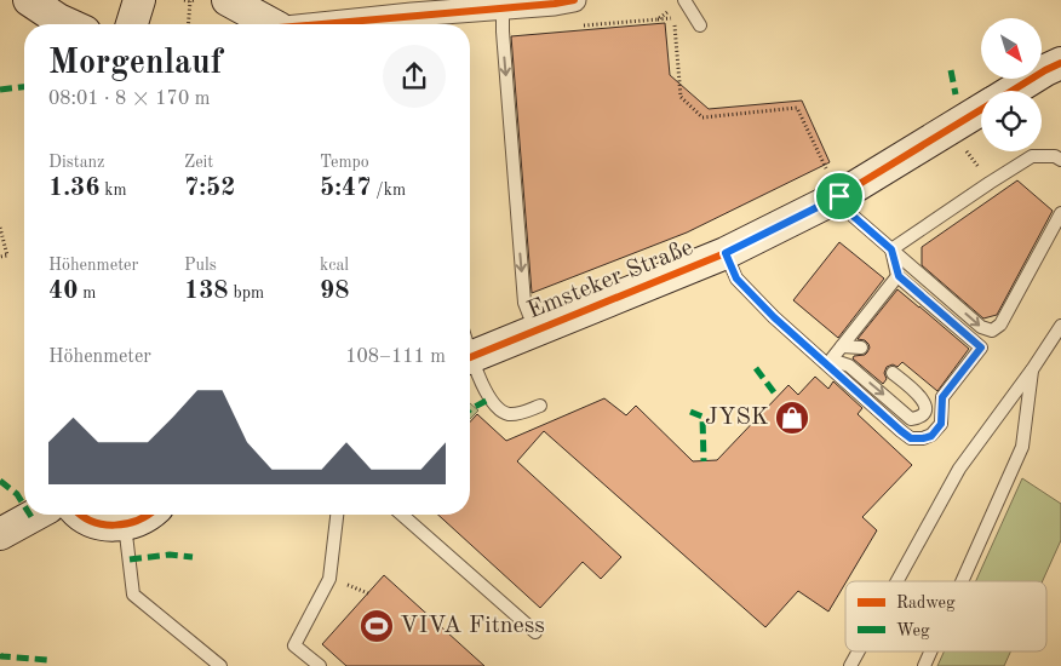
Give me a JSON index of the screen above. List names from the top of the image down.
{
  "streets": {
    "street": ["Emsteker Straße"]
  },
  "places": {
    "shop": ["JYSK"],
    "sports": ["VIVA Fitness"]
  },
  "legend": ["Radweg", "Weg"],
  "north": "bottom right",
  "page": {
    "heading": ["Morgenlauf", "08:01 · 8 × 170 m"],
    "stats": [
      ["Distanz", "1.36 km"],
      ["Zeit", "7:52"],
      ["Tempo", "5:47 /km"],
      ["Höhenmeter", "40 m"],
      ["Puls", "138 bpm"],
      ["kcal", "98"]
    ],
    "chart": ["Höhenmeter", "108–111 m"]
  }
}
